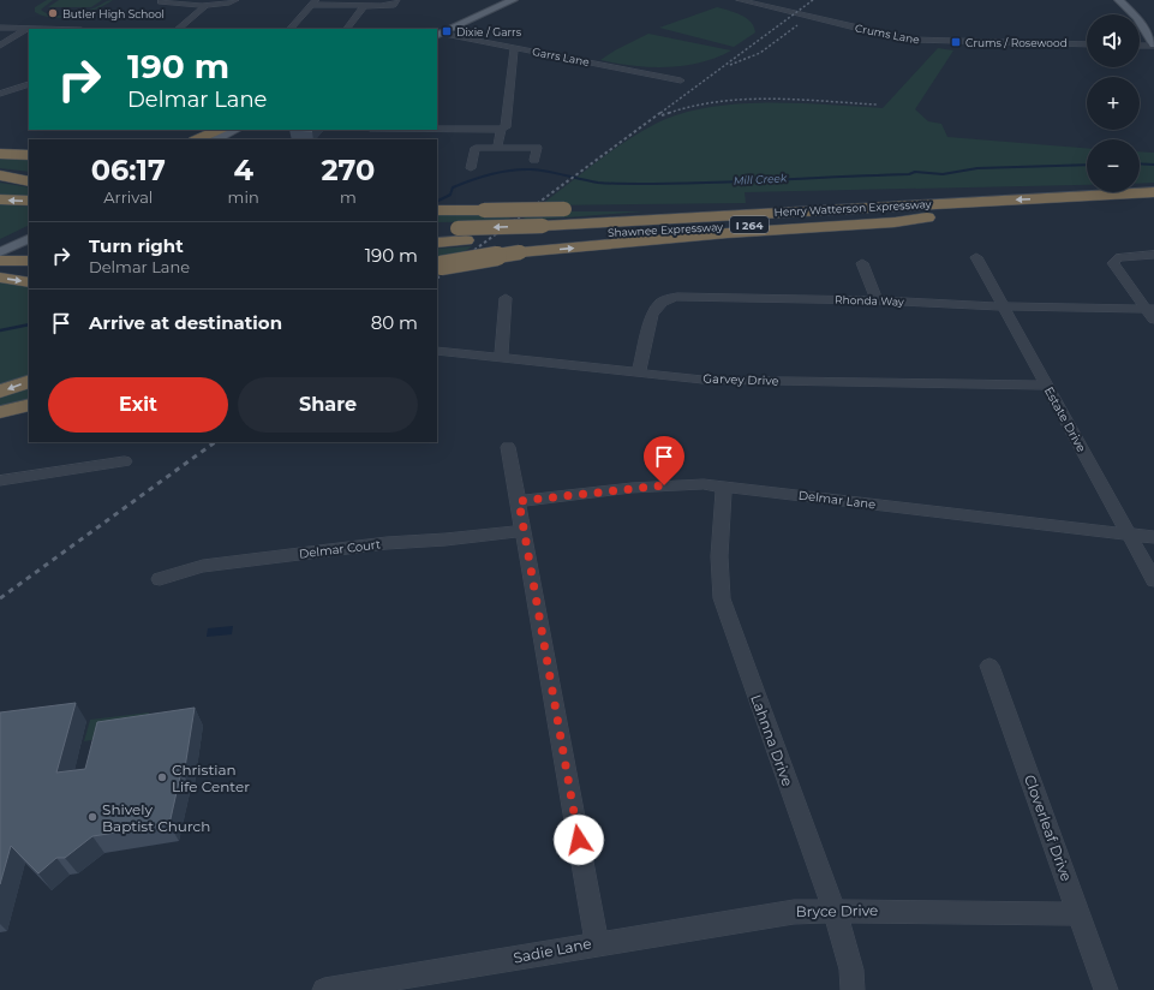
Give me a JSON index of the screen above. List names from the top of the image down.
{
  "streets": {
    "highway": ["Henry Watterson Expressway", "I 264", "Shawnee Expressway"],
    "street": [
      "Crums Lane",
      "Garrs Lane",
      "Rhonda Way",
      "Garvey Drive",
      "Estate Drive",
      "Delmar Lane",
      "Delmar Court",
      "Lahnna Drive",
      "Cloverleaf Drive",
      "Bryce Drive",
      "Sadie Lane"
    ]
  },
  "crossings": [
    ["Henry Watterson Expressway", "Shawnee Expressway"],
    ["I 264", "Shawnee Expressway"],
    ["Rhonda Way", "Garvey Drive"],
    ["Rhonda Way", "Estate Drive"],
    ["Garvey Drive", "Estate Drive"],
    ["Estate Drive", "Delmar Lane"],
    ["Delmar Lane", "Lahnna Drive"],
    ["Delmar Lane", "Sadie Lane"],
    ["Delmar Court", "Sadie Lane"],
    ["Lahnna Drive", "Bryce Drive"],
    ["Cloverleaf Drive", "Bryce Drive"],
    ["Bryce Drive", "Sadie Lane"]
  ],
  "water": ["Mill Creek"],
  "places": {
    "other": ["Butler High School", "Christian Life Center", "Shively Baptist Church"],
    "transit": ["Dixie / Garrs", "Crums / Rosewood"]
  },
  "page": {
    "map_buttons": ["+", "−"],
    "turn": ["190 m", "Delmar Lane"],
    "eta": [
      "06:17",
      "Arrival",
      "4",
      "min",
      "270",
      "m"
    ],
    "list": [
      {
        "name": "Turn right",
        "note": "Delmar Lane",
        "value": "190 m"
      },
      {
        "name": "Arrive at destination",
        "value": "80 m"
      }
    ],
    "buttons": ["Exit", "Share"]
  }
}
